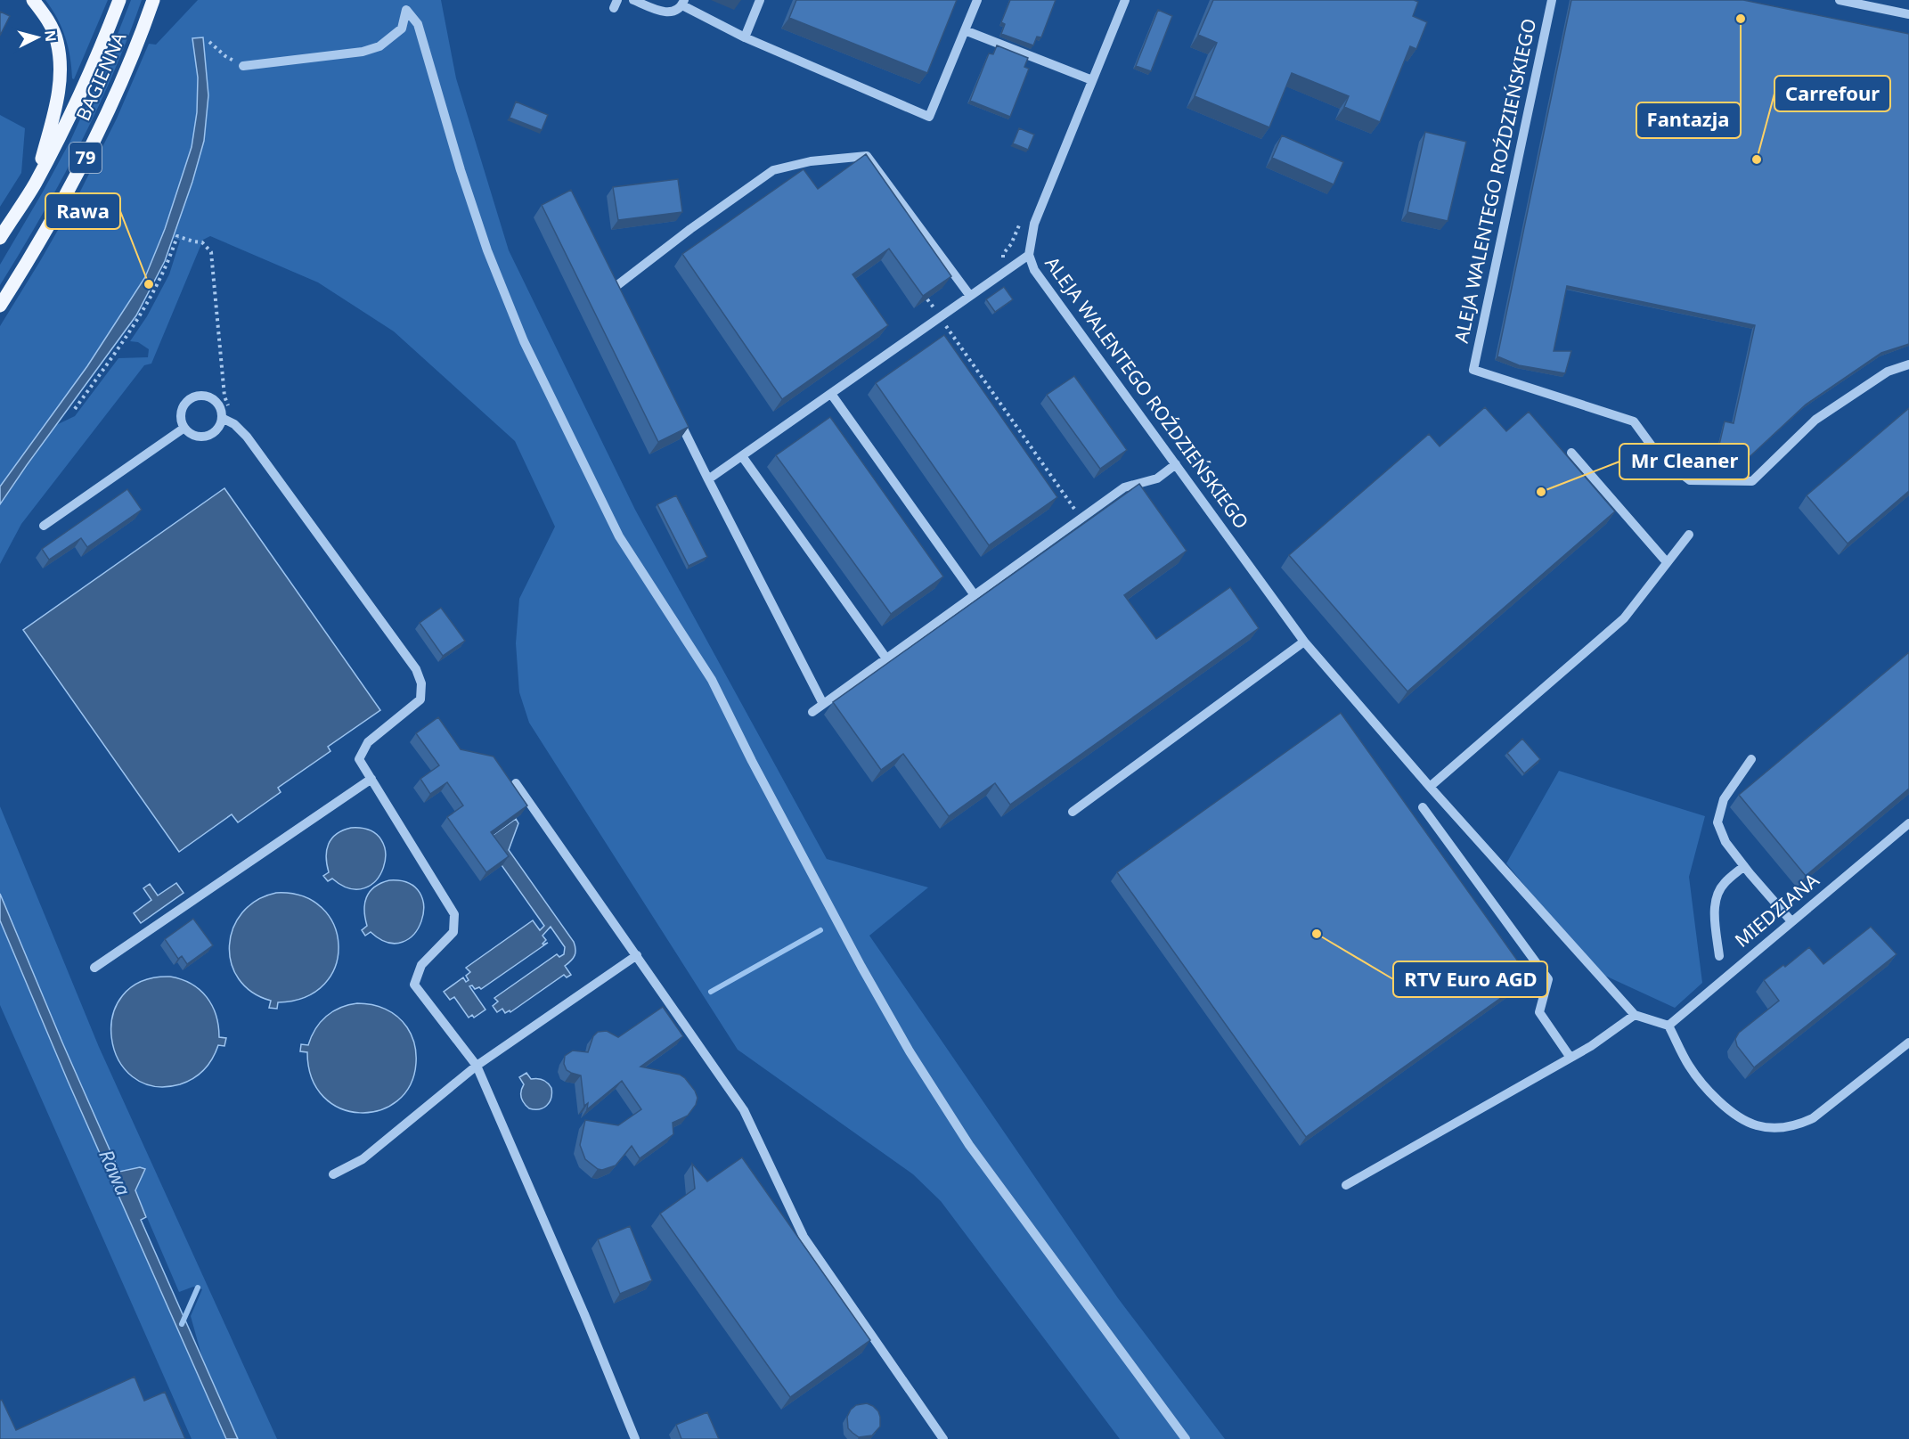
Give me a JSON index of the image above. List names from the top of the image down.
{
  "streets": {
    "main road": ["BAGIENNA", "79"],
    "street": ["ALEJA WALENTEGO ROŹDZIEŃSKIEGO", "MIEDZIANA"]
  },
  "water": ["Rawa"],
  "places": [
    "Fantazja",
    "Carrefour",
    "Rawa",
    "Mr Cleaner",
    "RTV Euro AGD"
  ],
  "north": "right"
}
